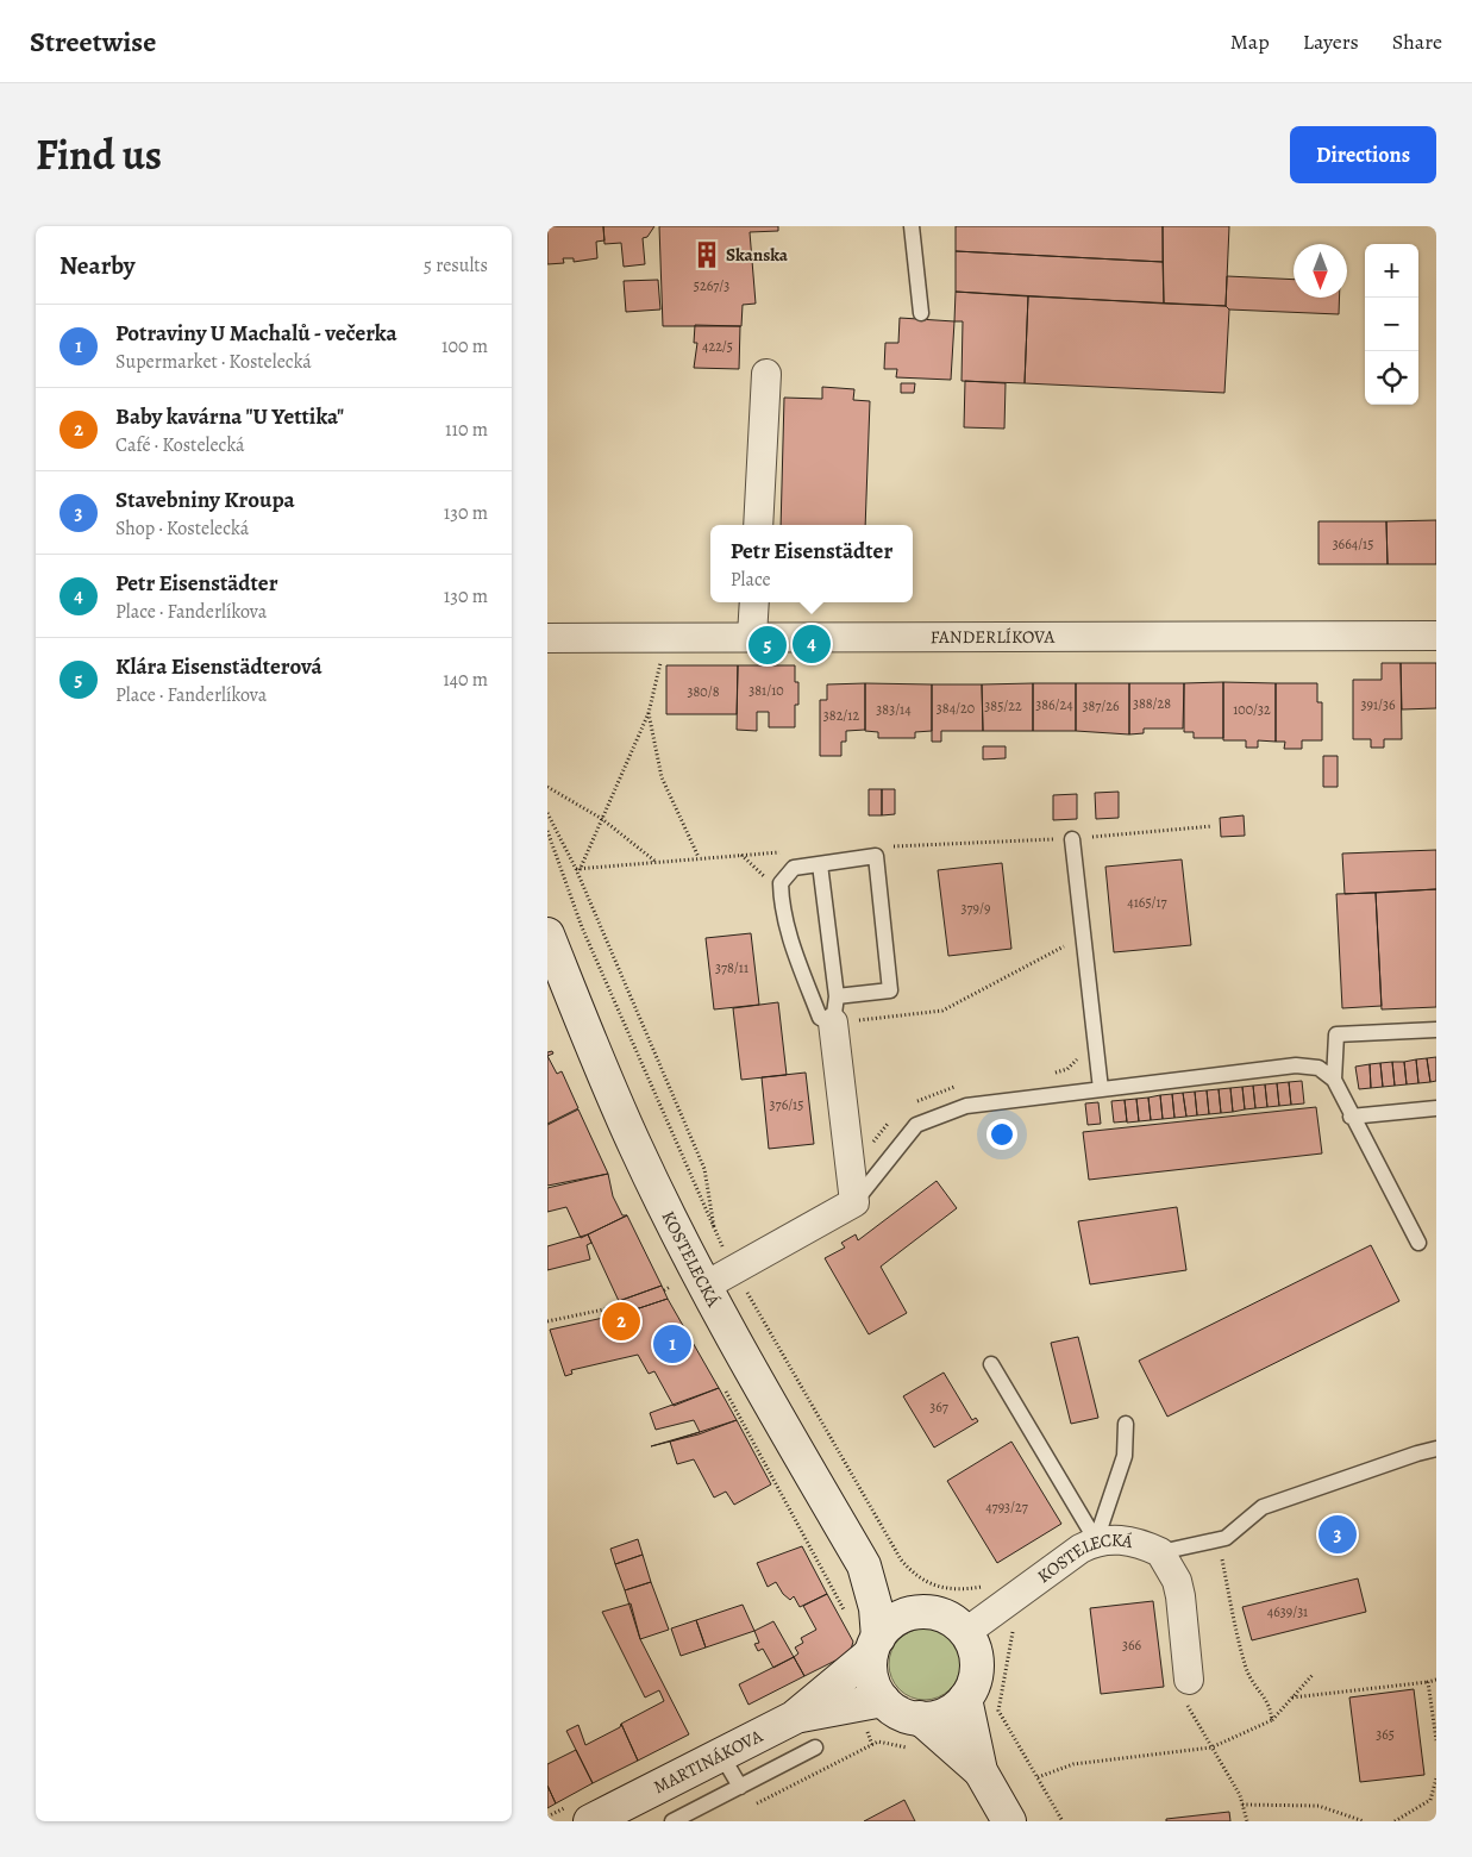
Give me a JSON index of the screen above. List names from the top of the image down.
{
  "streets": {
    "street": ["FANDERLÍKOVA", "KOSTELECKÁ", "MARTINÁKOVA"]
  },
  "crossings": [
    ["KOSTELECKÁ", "MARTINÁKOVA"]
  ],
  "places": {
    "building": ["Skanska"]
  },
  "house_numbers": [
    "5267/3",
    "422/5",
    "3664/15",
    "381/10",
    "380/8",
    "388/28",
    "386/24",
    "391/36",
    "385/22",
    "387/26",
    "384/20",
    "383/14",
    "100/32",
    "382/12",
    "4165/17",
    "379/9",
    "378/11",
    "376/15",
    "367",
    "4793/27",
    "4639/31",
    "366",
    "365"
  ],
  "north": "bottom",
  "page": {
    "header": "Streetwise",
    "nav": ["Map", "Layers", "Share"],
    "title": "Find us",
    "buttons": "Directions",
    "heading": ["Nearby", "5 results"],
    "map_buttons": ["+", "−"],
    "list": [
      {
        "mark": "1",
        "name": "Potraviny U Machalů - večerka",
        "note": "Supermarket · Kostelecká",
        "value": "100 m"
      },
      {
        "mark": "2",
        "name": "Baby kavárna \"U Yettika\"",
        "note": "Café · Kostelecká",
        "value": "110 m"
      },
      {
        "mark": "3",
        "name": "Stavebniny Kroupa",
        "note": "Shop · Kostelecká",
        "value": "130 m"
      },
      {
        "mark": "4",
        "name": "Petr Eisenstädter",
        "note": "Place · Fanderlíkova",
        "value": "130 m"
      },
      {
        "mark": "5",
        "name": "Klára Eisenstädterová",
        "note": "Place · Fanderlíkova",
        "value": "140 m"
      }
    ],
    "popup": ["Petr Eisenstädter", "Place"],
    "pins": [
      "4",
      "5",
      "2",
      "1",
      "3"
    ]
  }
}
